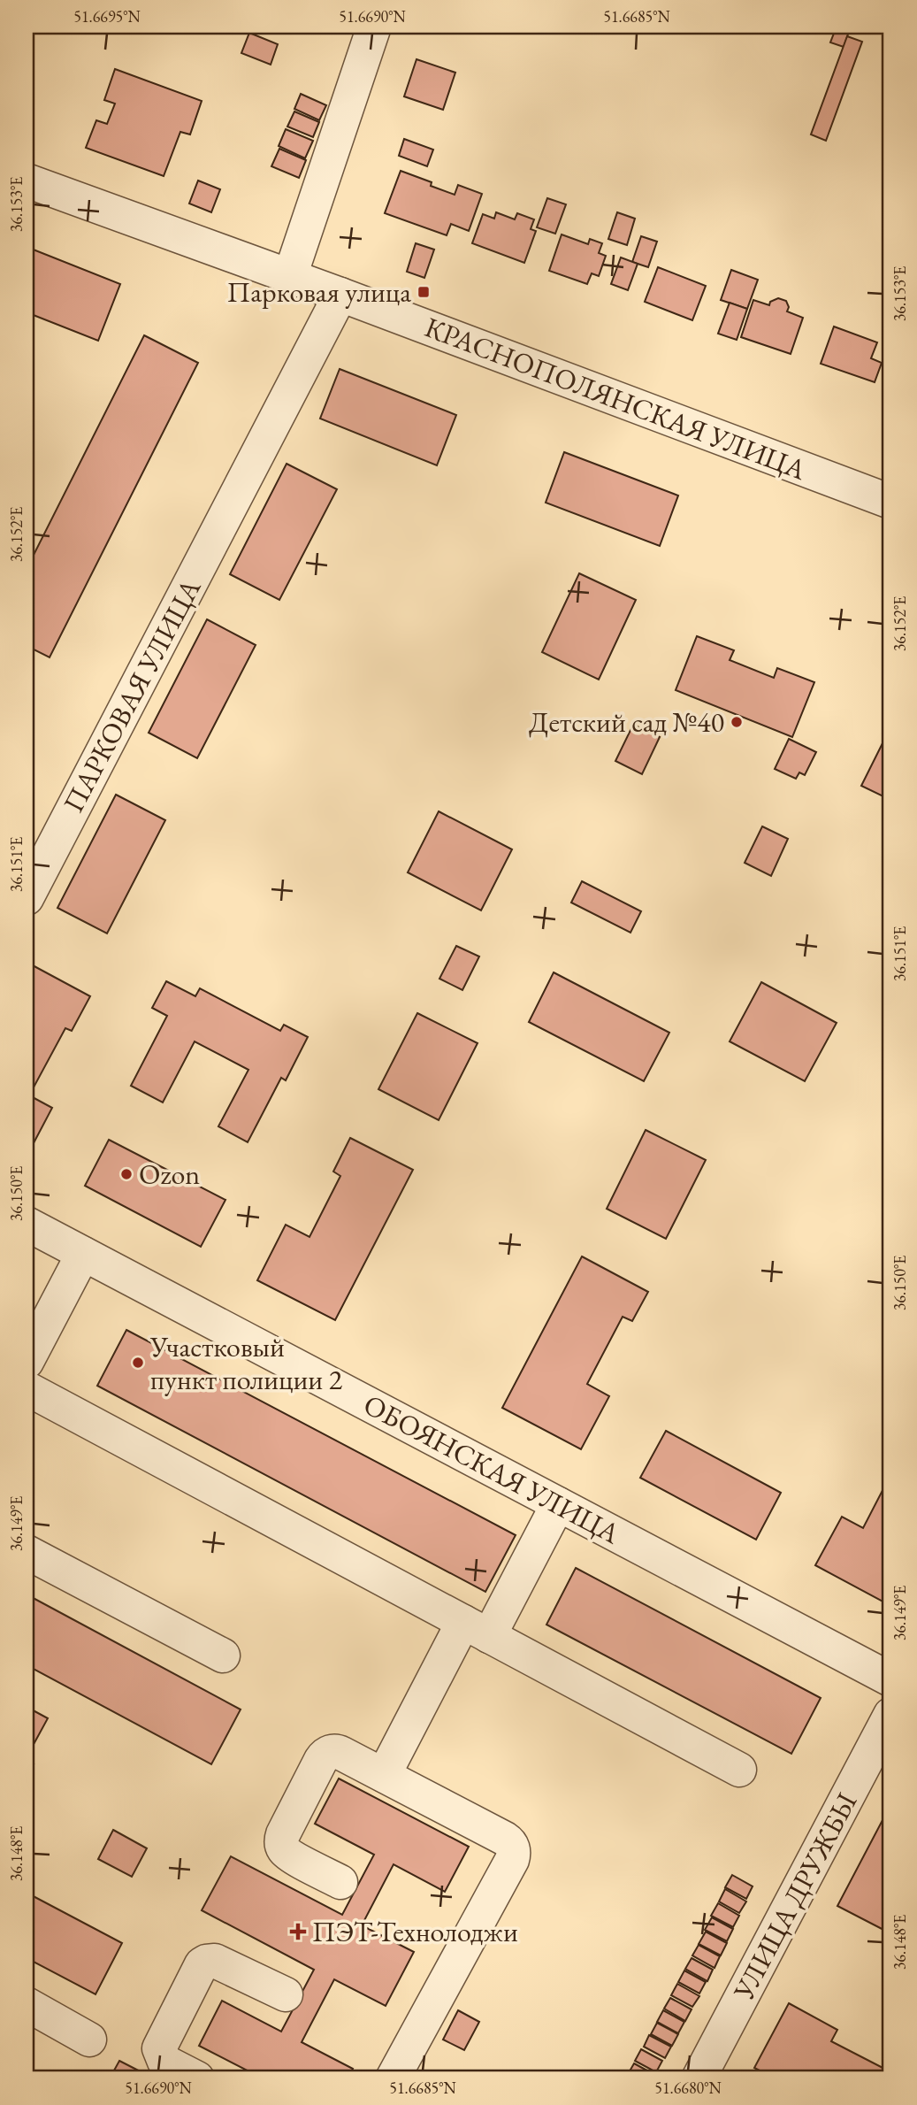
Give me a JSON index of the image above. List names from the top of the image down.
{
  "streets": {
    "street": [
      "КРАСНОПОЛЯНСКАЯ УЛИЦА",
      "ПАРКОВАЯ УЛИЦА",
      "ОБОЯНСКАЯ УЛИЦА",
      "УЛИЦА ДРУЖБЫ"
    ]
  },
  "crossings": [
    ["КРАСНОПОЛЯНСКАЯ УЛИЦА", "ПАРКОВАЯ УЛИЦА"]
  ],
  "places": {
    "transit": ["Парковая улица"],
    "other": ["Детский сад №40", "Ozon", "Участковый пункт полиции 2"],
    "health": ["ПЭТ-Технолоджи"]
  },
  "coordinates": [
    "51.6695°N",
    "51.6690°N",
    "51.6685°N",
    "36.153°E",
    "36.152°E",
    "36.151°E",
    "36.150°E",
    "36.149°E",
    "36.148°E",
    "51.6680°N"
  ]
}
